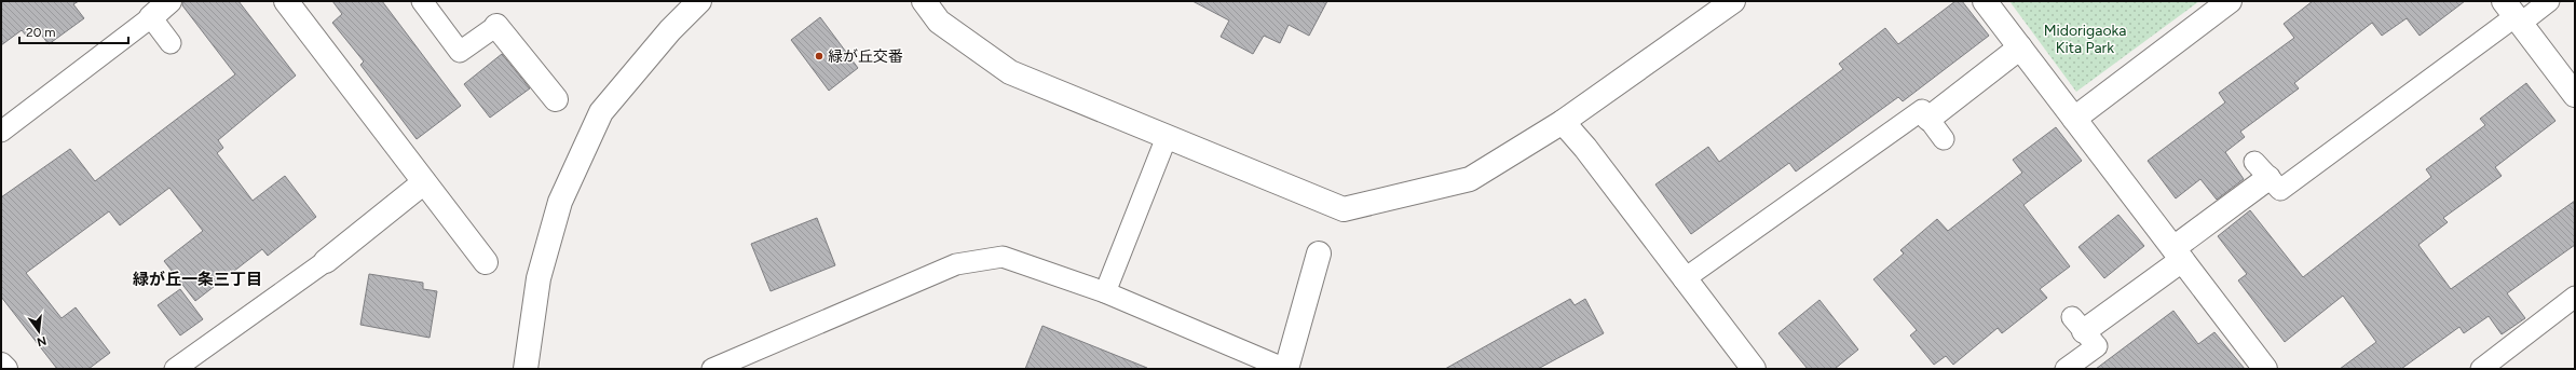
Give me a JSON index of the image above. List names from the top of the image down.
{
  "districts": ["緑が丘一条三丁目"],
  "parks": ["Midorigaoka Kita Park"],
  "places": ["緑が丘交番"],
  "scale_bar": "20 m",
  "north": "bottom"
}
